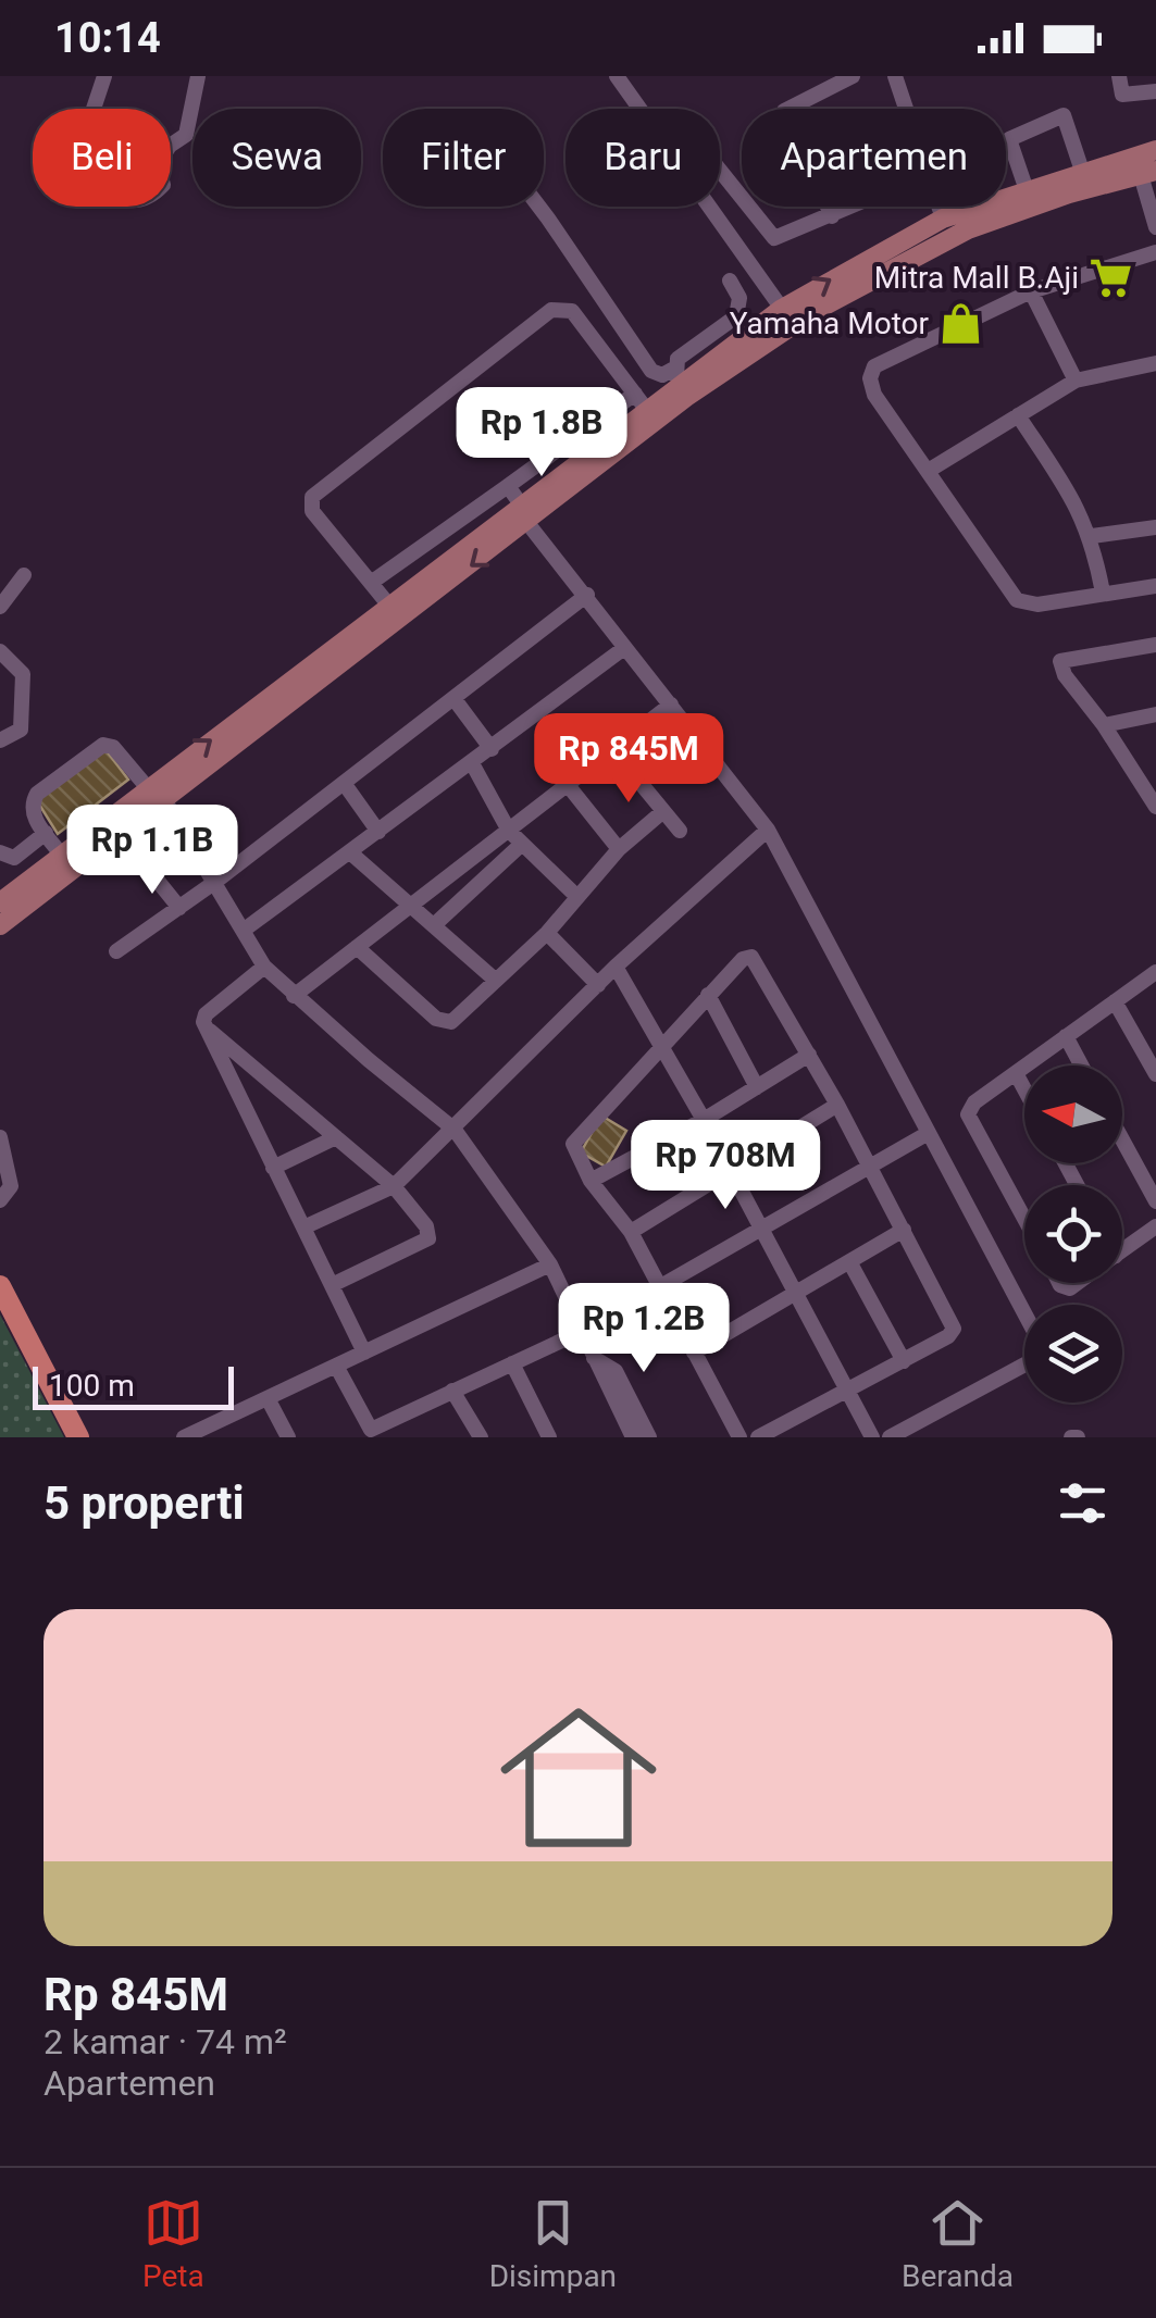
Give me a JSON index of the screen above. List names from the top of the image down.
{
  "places": {
    "supermarket": ["Mitra Mall B.Aji"],
    "shop": ["Yamaha Motor"]
  },
  "scale_bar": "100 m",
  "north": "left",
  "page": {
    "status": "10:14",
    "chip": [
      "Beli",
      "Sewa",
      "Filter",
      "Baru",
      "Apartemen"
    ],
    "price": [
      "Rp 1.8B",
      "Rp 845M",
      "Rp 1.1B",
      "Rp 708M",
      "Rp 1.2B"
    ],
    "scale": "100 m",
    "heading": "5 properti",
    "list": [
      {
        "name": "Rp 845M",
        "note": "2 kamar · 74 m² · Apartemen"
      }
    ],
    "tabs": ["Peta", "Disimpan", "Beranda"]
  }
}
